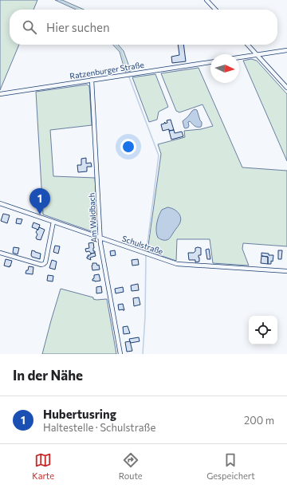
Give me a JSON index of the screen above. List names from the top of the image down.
{
  "streets": {
    "street": ["Ratzenburger Straße", "Am Waldbach", "Schulstraße"]
  },
  "crossings": [
    ["Ratzenburger Straße", "Am Waldbach"],
    ["Am Waldbach", "Schulstraße"]
  ],
  "north": "right",
  "page": {
    "search": "Hier suchen",
    "pins": "1",
    "heading": "In der Nähe",
    "list": [
      {
        "mark": "1",
        "name": "Hubertusring",
        "note": "Haltestelle · Schulstraße",
        "value": "200 m"
      }
    ],
    "nav": ["Karte", "Route", "Gespeichert"]
  }
}
